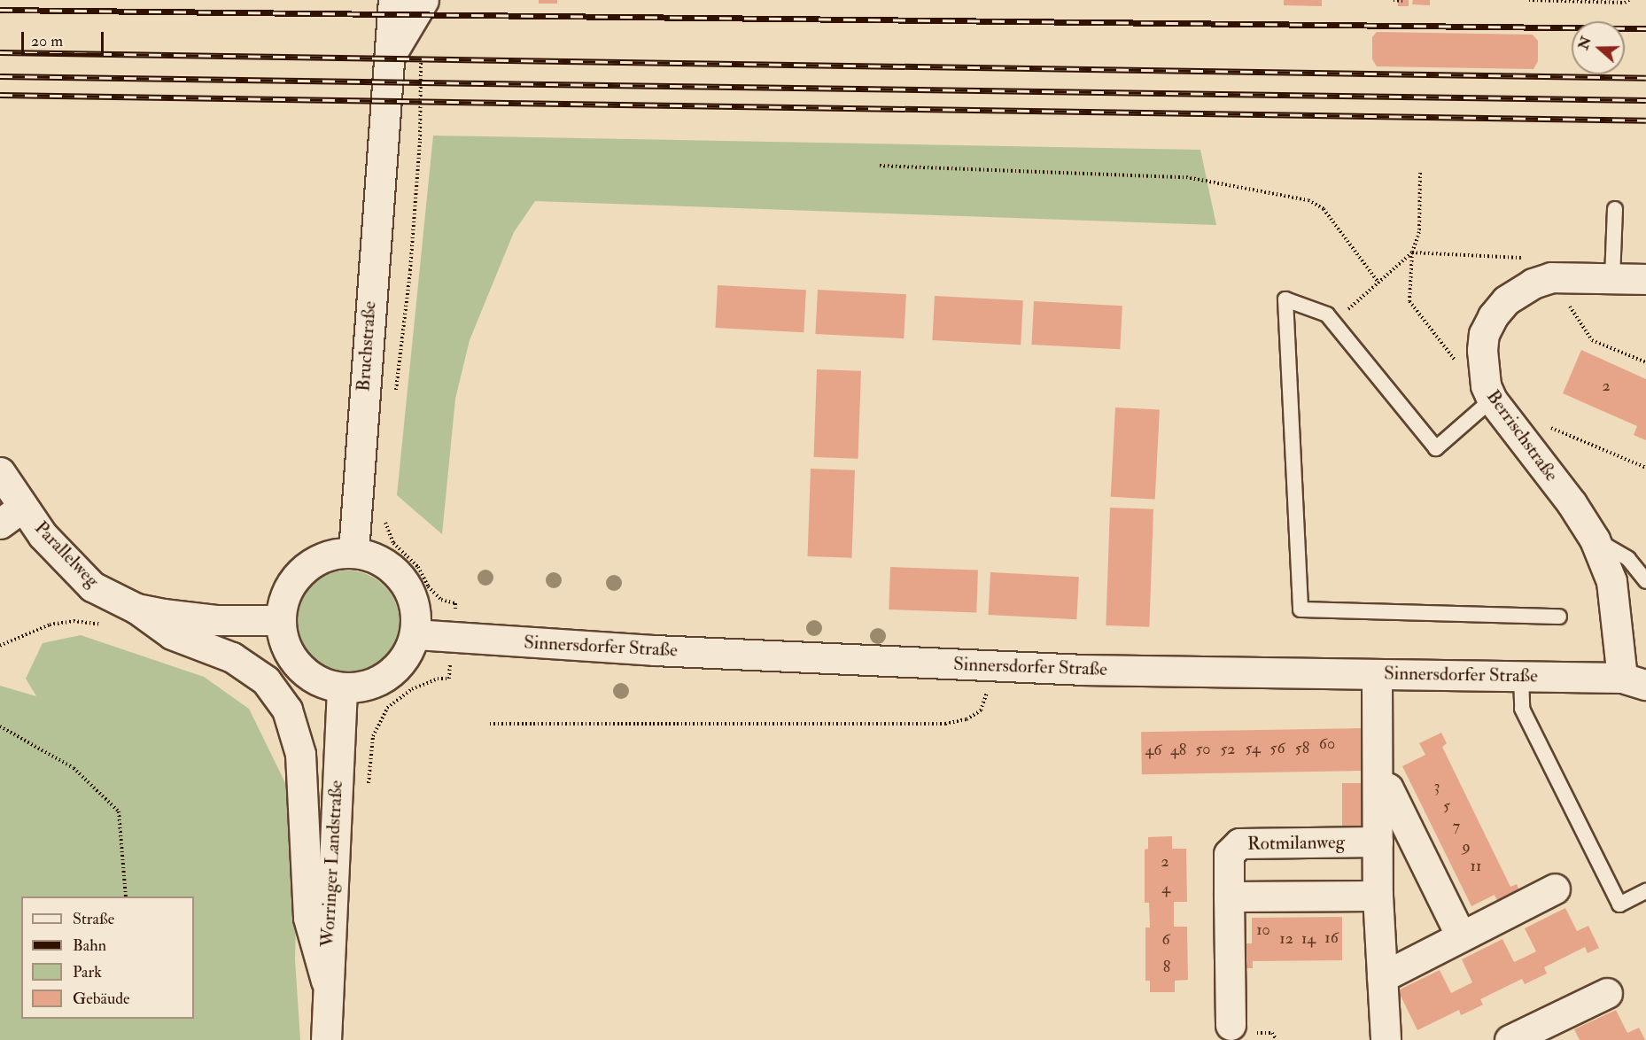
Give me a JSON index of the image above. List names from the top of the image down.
{
  "streets": {
    "street": [
      "Bruchstraße",
      "Berrischstraße",
      "Parallelweg",
      "Sinnersdorfer Straße",
      "Rotmilanweg",
      "Worringer Landstraße"
    ]
  },
  "crossings": [
    ["Bruchstraße", "Parallelweg"],
    ["Bruchstraße", "Sinnersdorfer Straße"],
    ["Bruchstraße", "Worringer Landstraße"],
    ["Berrischstraße", "Sinnersdorfer Straße"],
    ["Parallelweg", "Sinnersdorfer Straße"],
    ["Parallelweg", "Worringer Landstraße"],
    ["Sinnersdorfer Straße", "Worringer Landstraße"]
  ],
  "house_numbers": [
    "2",
    "60",
    "54",
    "56",
    "58",
    "50",
    "52",
    "46",
    "48",
    "3",
    "5",
    "7",
    "9",
    "2",
    "11",
    "4",
    "10",
    "16",
    "12",
    "14",
    "6",
    "8"
  ],
  "legend": [
    "Straße",
    "Bahn",
    "Park",
    "Gebäude"
  ],
  "scale_bar": "20 m",
  "north": "left"
}
